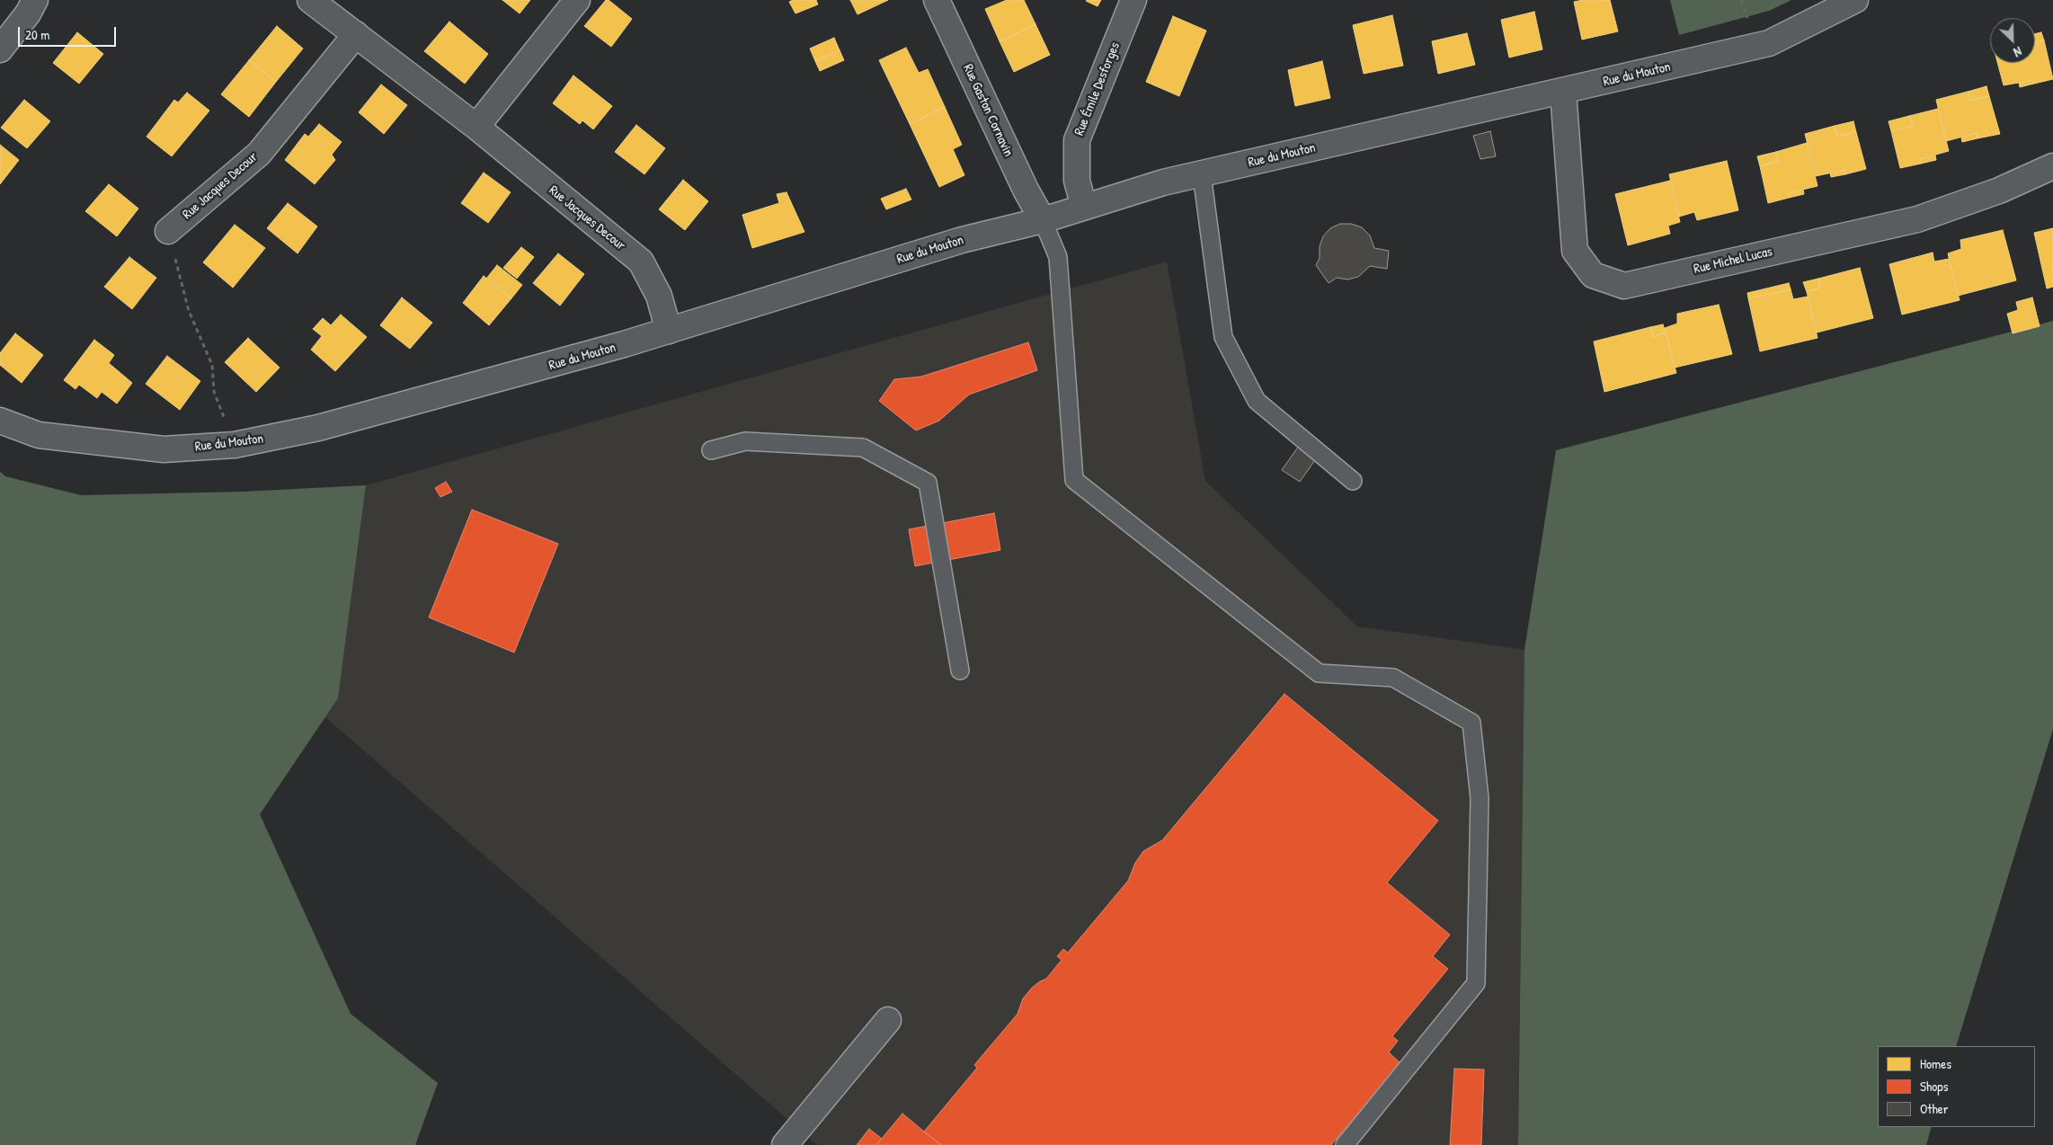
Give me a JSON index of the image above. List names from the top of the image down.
{
  "streets": {
    "street": [
      "Rue du Mouton",
      "Rue Émile Desforges",
      "Rue Gaston Cornavin",
      "Rue Jacques Decour",
      "Rue Michel Lucas"
    ]
  },
  "crossings": [
    ["Rue du Mouton", "Rue Émile Desforges"],
    ["Rue du Mouton", "Rue Gaston Cornavin"],
    ["Rue du Mouton", "Rue Jacques Decour"],
    ["Rue du Mouton", "Rue Michel Lucas"]
  ],
  "legend": ["Homes", "Shops", "Other"],
  "scale_bar": "20 m",
  "north": "bottom right"
}
